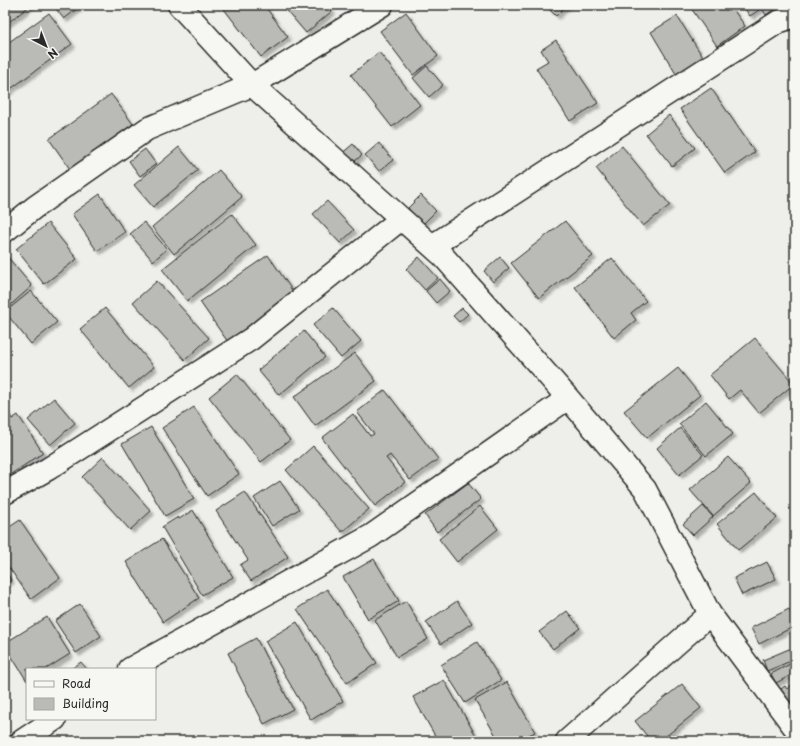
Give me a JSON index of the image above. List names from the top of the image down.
{
  "legend": ["Road", "Building"],
  "north": "bottom right"
}
